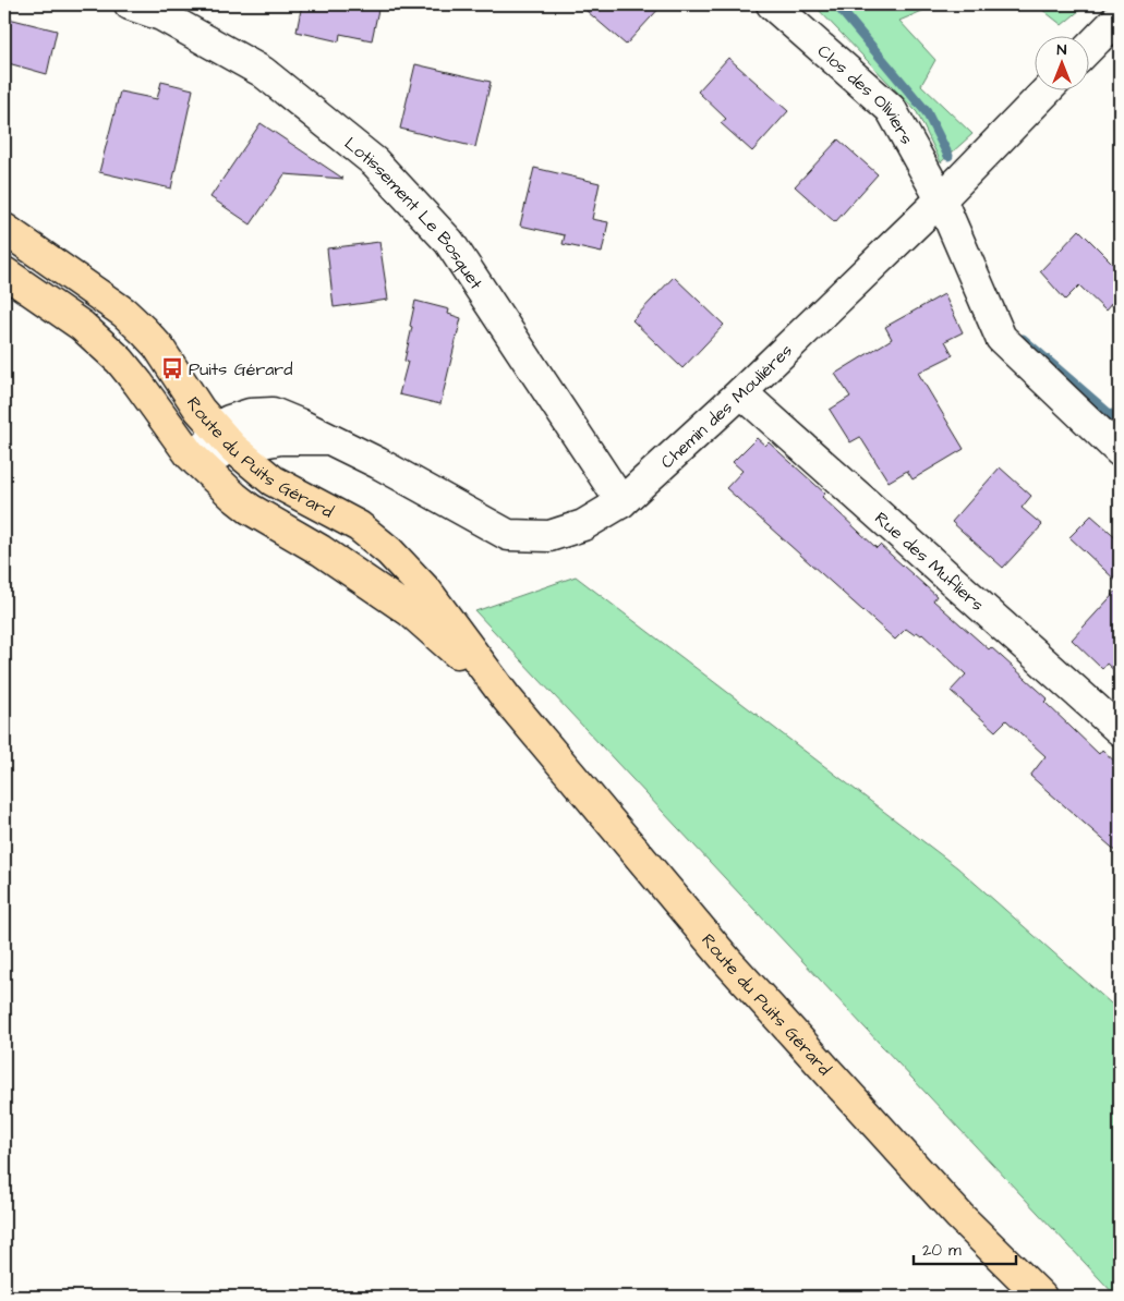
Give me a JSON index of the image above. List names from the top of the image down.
{
  "streets": {
    "main road": ["Route du Puits Gérard"],
    "street": [
      "Clos des Oliviers",
      "Lotissement Le Bosquet",
      "Chemin des Moulières",
      "Rue des Mufliers"
    ]
  },
  "crossings": [
    ["Clos des Oliviers", "Chemin des Moulières"],
    ["Lotissement Le Bosquet", "Chemin des Moulières"],
    ["Chemin des Moulières", "Route du Puits Gérard"],
    ["Chemin des Moulières", "Rue des Mufliers"]
  ],
  "places": {
    "bus stop": ["Puits Gérard"]
  },
  "scale_bar": "20 m",
  "north": "top"
}
